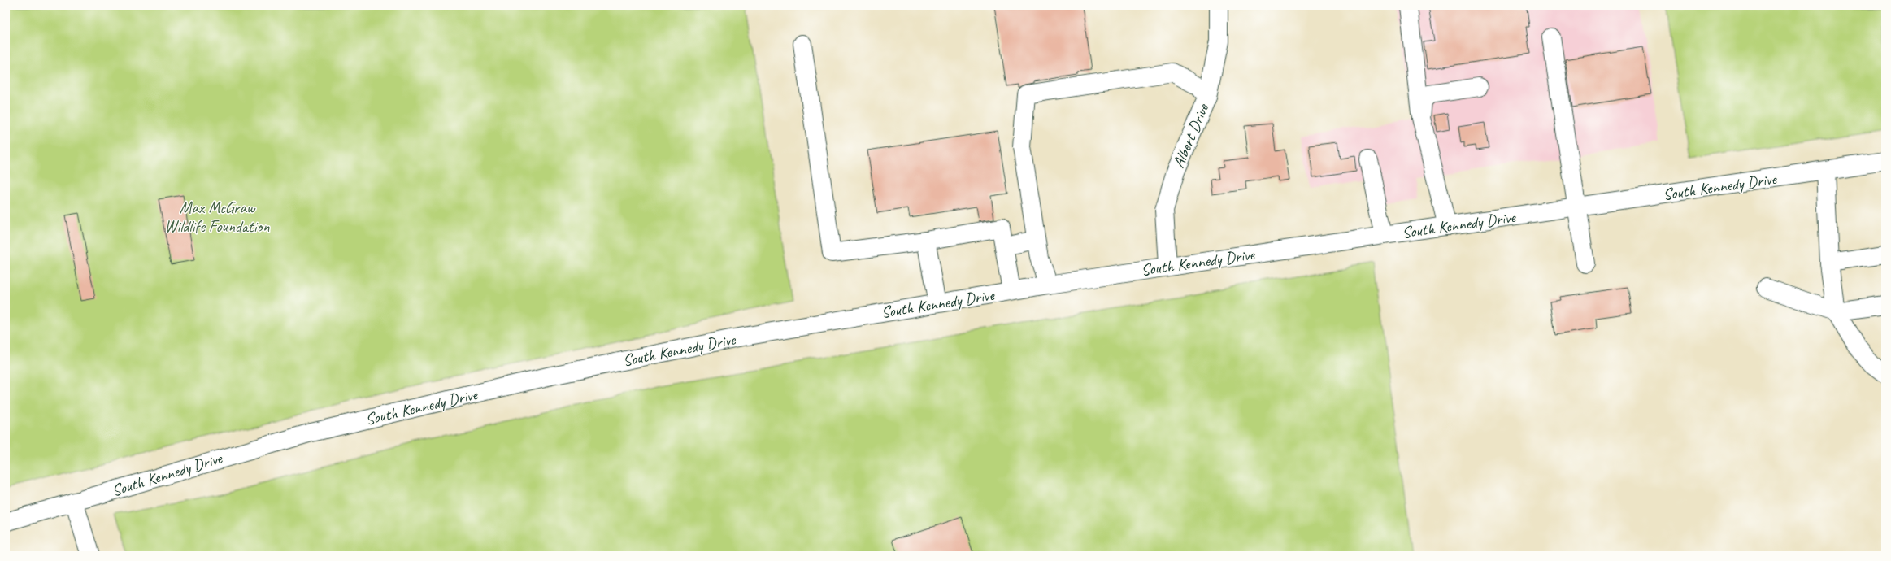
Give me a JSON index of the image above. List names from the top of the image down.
{
  "streets": {
    "main road": ["Albert Drive", "South Kennedy Drive"]
  },
  "crossings": [
    ["Albert Drive", "South Kennedy Drive"]
  ],
  "parks": ["Max McGraw Wildlife Foundation"]
}
